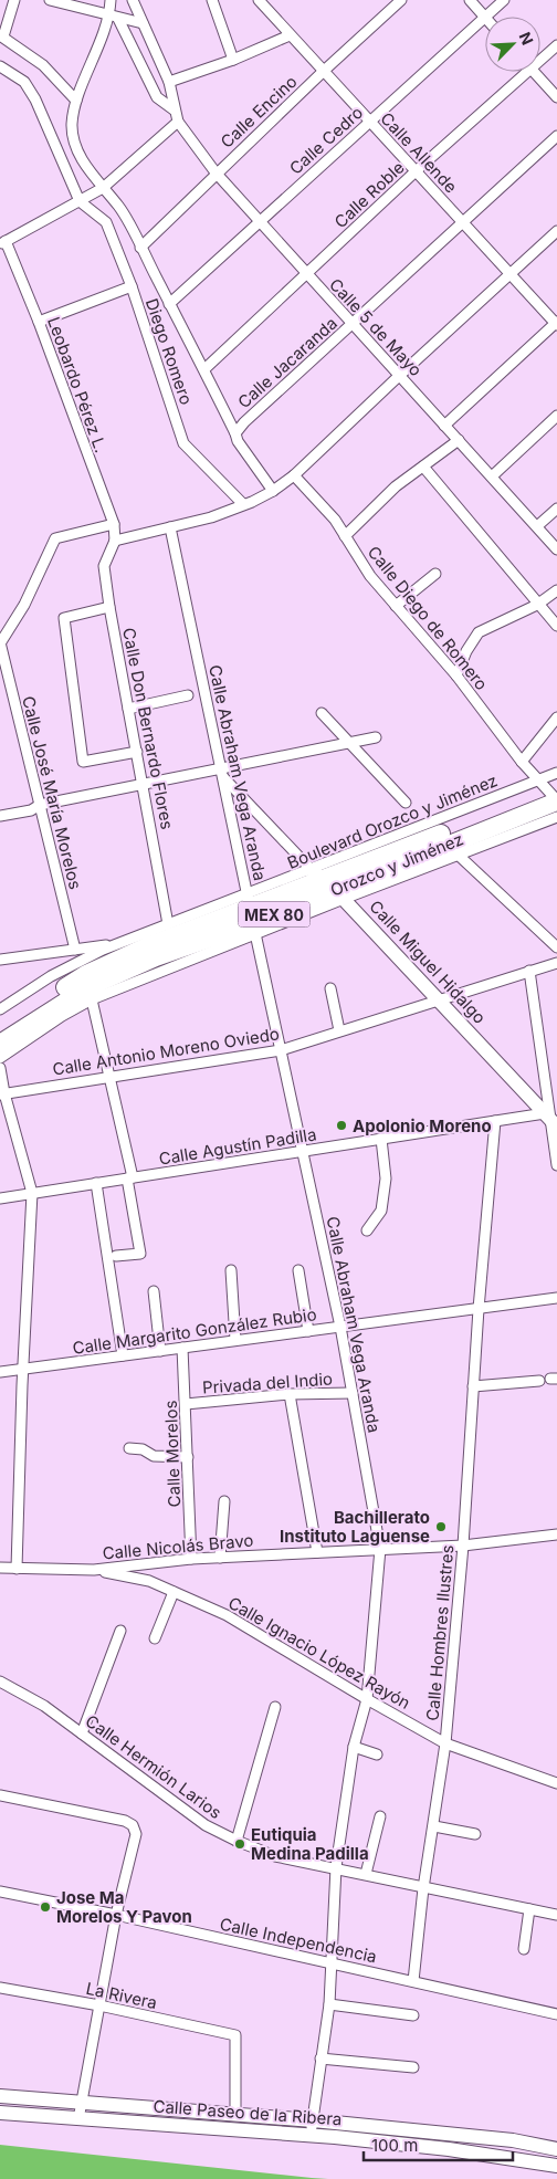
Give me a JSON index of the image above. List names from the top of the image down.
{
  "streets": {
    "highway": ["Orozco y Jiménez", "MEX 80"],
    "street": [
      "Calle Encino",
      "Calle Cedro",
      "Calle Allende",
      "Calle Roble",
      "Calle 5 de Mayo",
      "Diego Romero",
      "Calle Jacaranda",
      "Leobardo Pérez L.",
      "Calle Diego de Romero",
      "Calle Don Bernardo Flores",
      "Calle Abraham Vega Aranda",
      "Calle José María Morelos",
      "Boulevard Orozco y Jiménez",
      "Calle Miguel Hidalgo",
      "Calle Antonio Moreno Oviedo",
      "Calle Agustín Padilla",
      "Calle Margarito González Rubio",
      "Privada del Indio",
      "Calle Morelos",
      "Calle Nicolás Bravo",
      "Calle Hombres Ilustres",
      "Calle Ignacio López Rayón",
      "Calle Hermión Larios",
      "Calle Independencia",
      "La Rivera",
      "Calle Paseo de la Ribera"
    ]
  },
  "crossings": [
    ["Calle Encino", "Calle Allende"],
    ["Calle Encino", "Calle 5 de Mayo"],
    ["Calle Cedro", "Calle Allende"],
    ["Calle Cedro", "Calle 5 de Mayo"],
    ["Calle Allende", "Calle Roble"],
    ["Calle Allende", "Calle Jacaranda"],
    ["Calle Roble", "Calle 5 de Mayo"],
    ["Calle 5 de Mayo", "Calle Jacaranda"],
    ["Leobardo Pérez L.", "Calle Don Bernardo Flores"],
    ["Calle Diego de Romero", "Boulevard Orozco y Jiménez"],
    ["Calle Diego de Romero", "Orozco y Jiménez"],
    ["Calle Don Bernardo Flores", "Boulevard Orozco y Jiménez"],
    ["Calle Abraham Vega Aranda", "Boulevard Orozco y Jiménez"],
    ["Calle Abraham Vega Aranda", "Orozco y Jiménez"],
    ["Calle Abraham Vega Aranda", "Calle Miguel Hidalgo"],
    ["Calle Abraham Vega Aranda", "Calle Antonio Moreno Oviedo"],
    ["Calle Abraham Vega Aranda", "Calle Agustín Padilla"],
    ["Calle Abraham Vega Aranda", "Calle Margarito González Rubio"],
    ["Calle Abraham Vega Aranda", "Privada del Indio"],
    ["Calle Abraham Vega Aranda", "Calle Nicolás Bravo"],
    ["Calle Abraham Vega Aranda", "Calle Ignacio López Rayón"],
    ["Calle Abraham Vega Aranda", "Calle Hermión Larios"],
    ["Calle Abraham Vega Aranda", "Calle Independencia"],
    ["Calle Abraham Vega Aranda", "Calle Paseo de la Ribera"],
    ["Boulevard Orozco y Jiménez", "Orozco y Jiménez"],
    ["Boulevard Orozco y Jiménez", "Calle Miguel Hidalgo"],
    ["Orozco y Jiménez", "Calle Miguel Hidalgo"],
    ["Calle Miguel Hidalgo", "Calle Antonio Moreno Oviedo"],
    ["Calle Miguel Hidalgo", "Calle Agustín Padilla"],
    ["Calle Agustín Padilla", "Calle Hombres Ilustres"],
    ["Calle Margarito González Rubio", "Calle Morelos"],
    ["Calle Margarito González Rubio", "Calle Hombres Ilustres"],
    ["Privada del Indio", "Calle Morelos"],
    ["Calle Morelos", "Calle Nicolás Bravo"],
    ["Calle Nicolás Bravo", "Calle Hombres Ilustres"],
    ["Calle Nicolás Bravo", "Calle Ignacio López Rayón"],
    ["Calle Hombres Ilustres", "Calle Ignacio López Rayón"],
    ["Calle Hombres Ilustres", "Calle Hermión Larios"],
    ["Calle Hombres Ilustres", "Calle Independencia"],
    ["La Rivera", "Calle Paseo de la Ribera"]
  ],
  "places": [
    "Apolonio Moreno",
    "Bachillerato Instituto Laguense",
    "Eutiquia Medina Padilla",
    "Jose Ma Morelos Y Pavon"
  ],
  "scale_bar": "100 m",
  "north": "top right"
}
